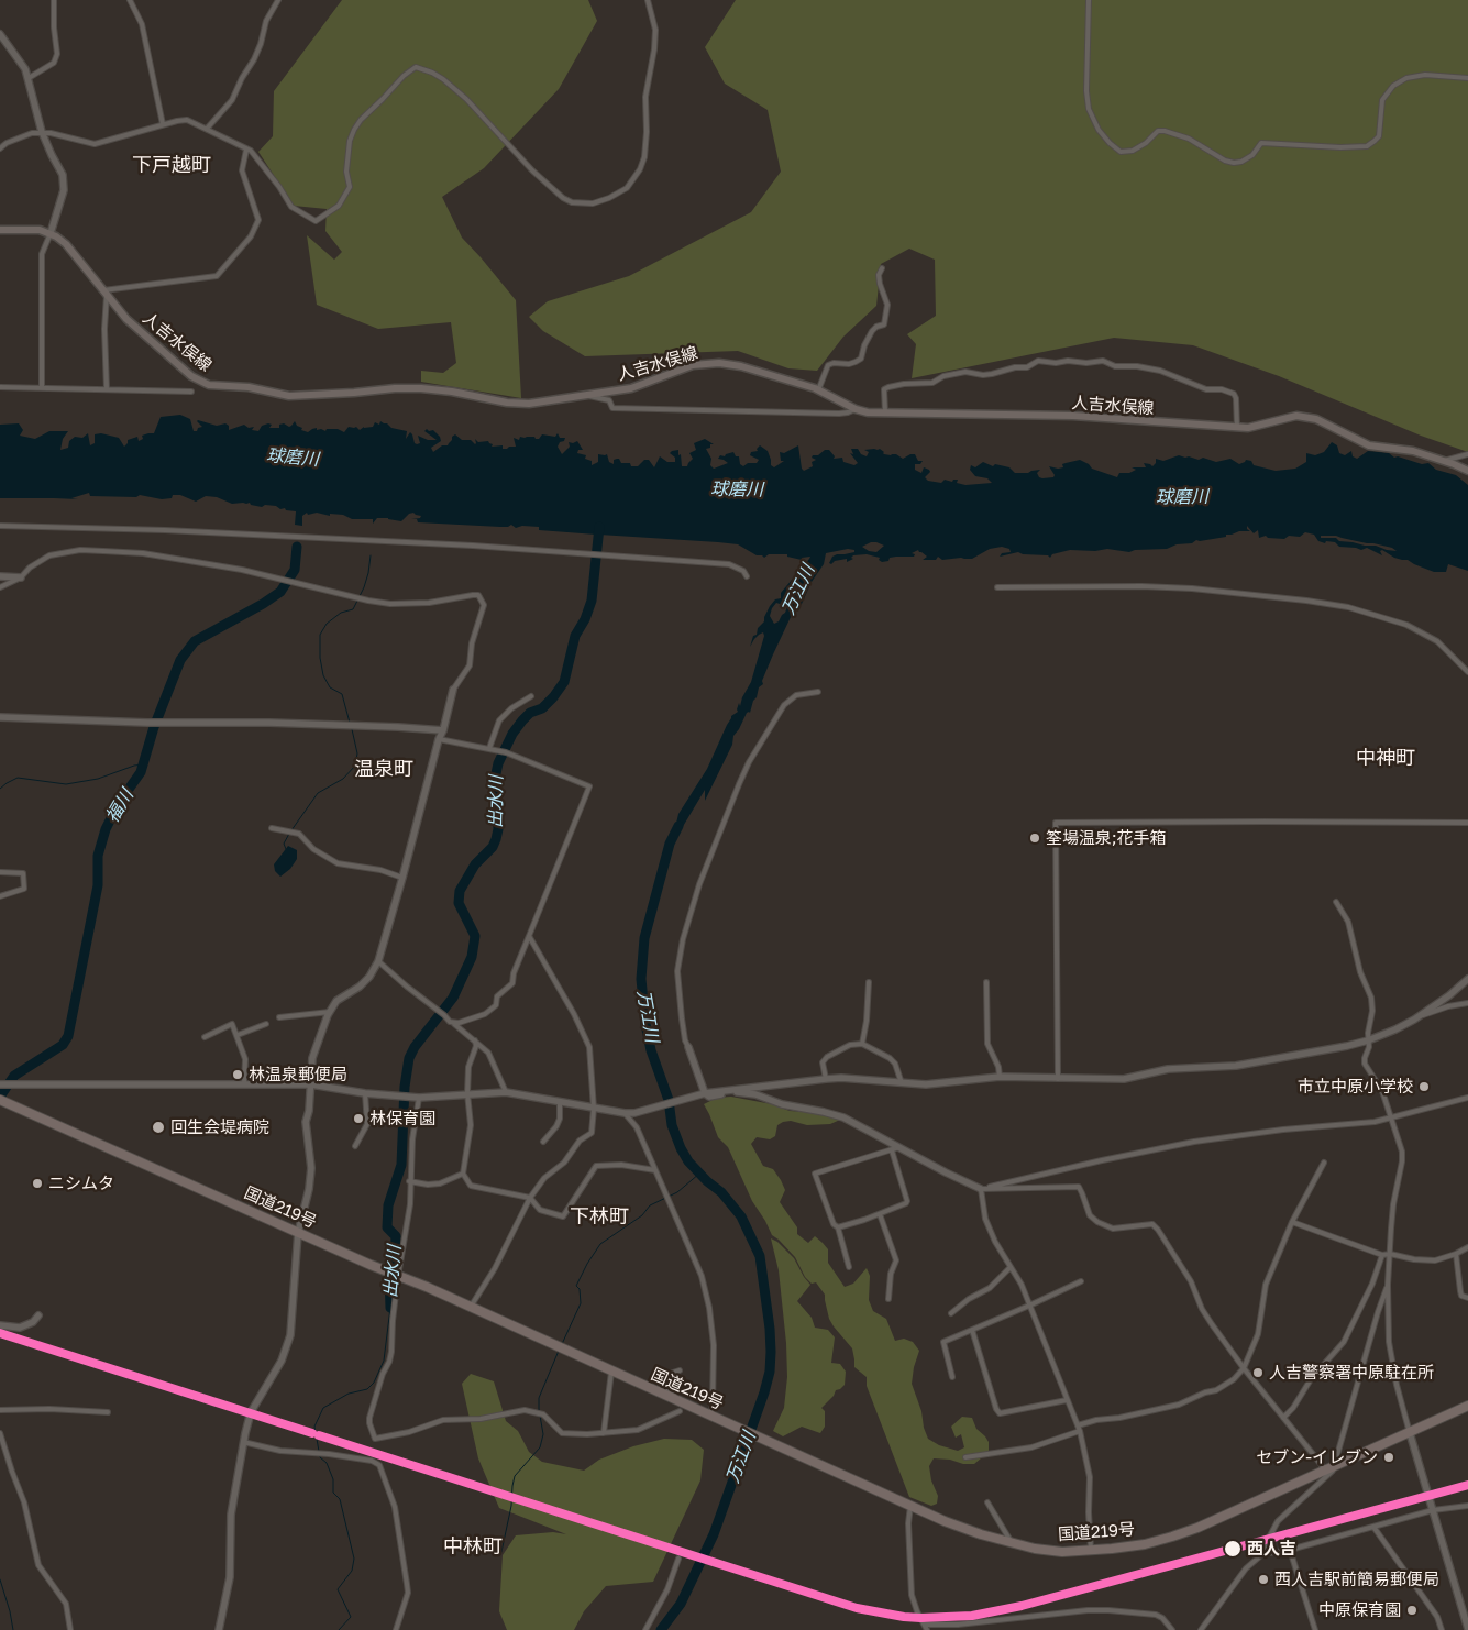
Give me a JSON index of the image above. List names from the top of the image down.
{
  "streets": {
    "highway": ["国道219号"],
    "main road": ["人吉水俣線"]
  },
  "districts": [
    "下戸越町",
    "中神町",
    "温泉町",
    "下林町",
    "中林町"
  ],
  "water": [
    "球磨川",
    "万江川",
    "出水川",
    "福川"
  ],
  "places": [
    "筌場温泉;花手箱",
    "林温泉郵便局",
    "市立中原小学校",
    "林保育園",
    "回生会堤病院",
    "ニシムタ",
    "人吉警察署中原駐在所",
    "セブン-イレブン",
    "西人吉",
    "西人吉駅前簡易郵便局",
    "中原保育園"
  ]
}
